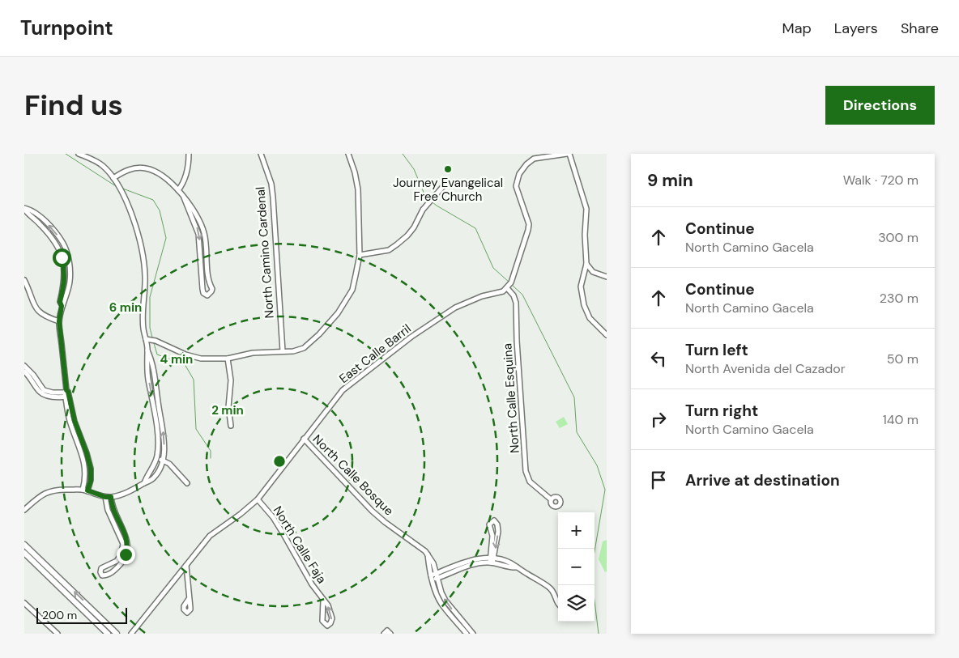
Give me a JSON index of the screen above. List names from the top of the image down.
{
  "streets": {
    "street": [
      "North Camino Cardenal",
      "East Calle Barril",
      "North Calle Esquina",
      "North Calle Bosque",
      "North Calle Faja"
    ]
  },
  "crossings": [
    ["East Calle Barril", "North Calle Esquina"],
    ["East Calle Barril", "North Calle Bosque"],
    ["East Calle Barril", "North Calle Faja"]
  ],
  "places": ["Journey Evangelical Free Church"],
  "scale_bar": "200 m",
  "page": {
    "header": "Turnpoint",
    "nav": ["Map", "Layers", "Share"],
    "buttons": "Directions",
    "title": "Find us",
    "heading": ["9 min", "Walk · 720 m"],
    "list": [
      ["Continue", "North Camino Gacela", "300 m"],
      ["Continue", "North Camino Gacela", "230 m"],
      ["Turn left", "North Avenida del Cazador", "50 m"],
      ["Turn right", "North Camino Gacela", "140 m"],
      "Arrive at destination"
    ],
    "map_buttons": ["+", "−"],
    "scale": "200 m"
  },
  "rings": ["6 min", "4 min", "2 min"]
}
